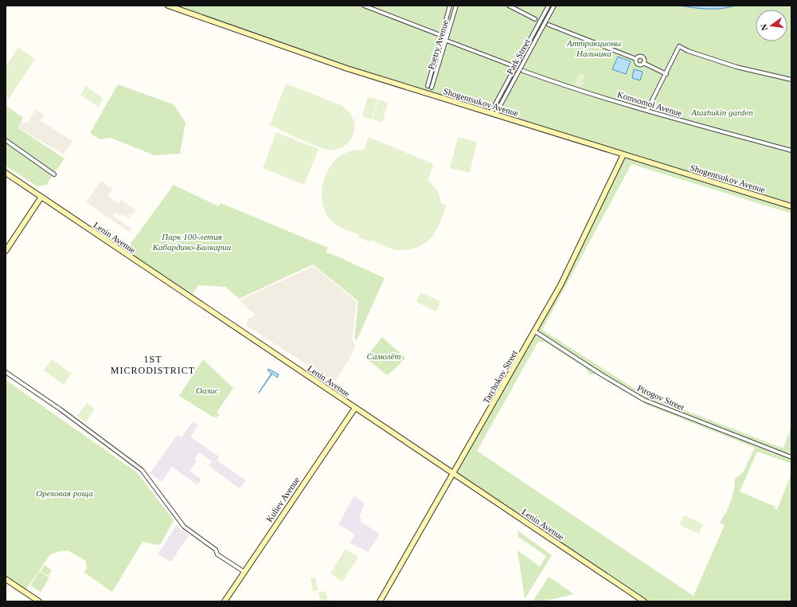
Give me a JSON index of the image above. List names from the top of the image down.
{
  "streets": {
    "street": [
      "Poetry Avenue",
      "Park Street",
      "Shogentsukov Avenue",
      "Komsomol Avenue",
      "Lenin Avenue",
      "Tarchokov Street",
      "Pirogov Street",
      "Kuliev Avenue"
    ]
  },
  "crossings": [
    ["Park Street", "Shogentsukov Avenue"],
    ["Shogentsukov Avenue", "Tarchokov Street"],
    ["Lenin Avenue", "Tarchokov Street"],
    ["Lenin Avenue", "Kuliev Avenue"],
    ["Tarchokov Street", "Pirogov Street"]
  ],
  "districts": ["1ST MICRODISTRICT"],
  "parks": [
    "Аттракционы Нальчика",
    "Atazhukin garden",
    "Парк 100-летия Кабардино-Балкарии",
    "Самолёт",
    "Оазис",
    "Ореховая роща"
  ],
  "north": "left"
}
